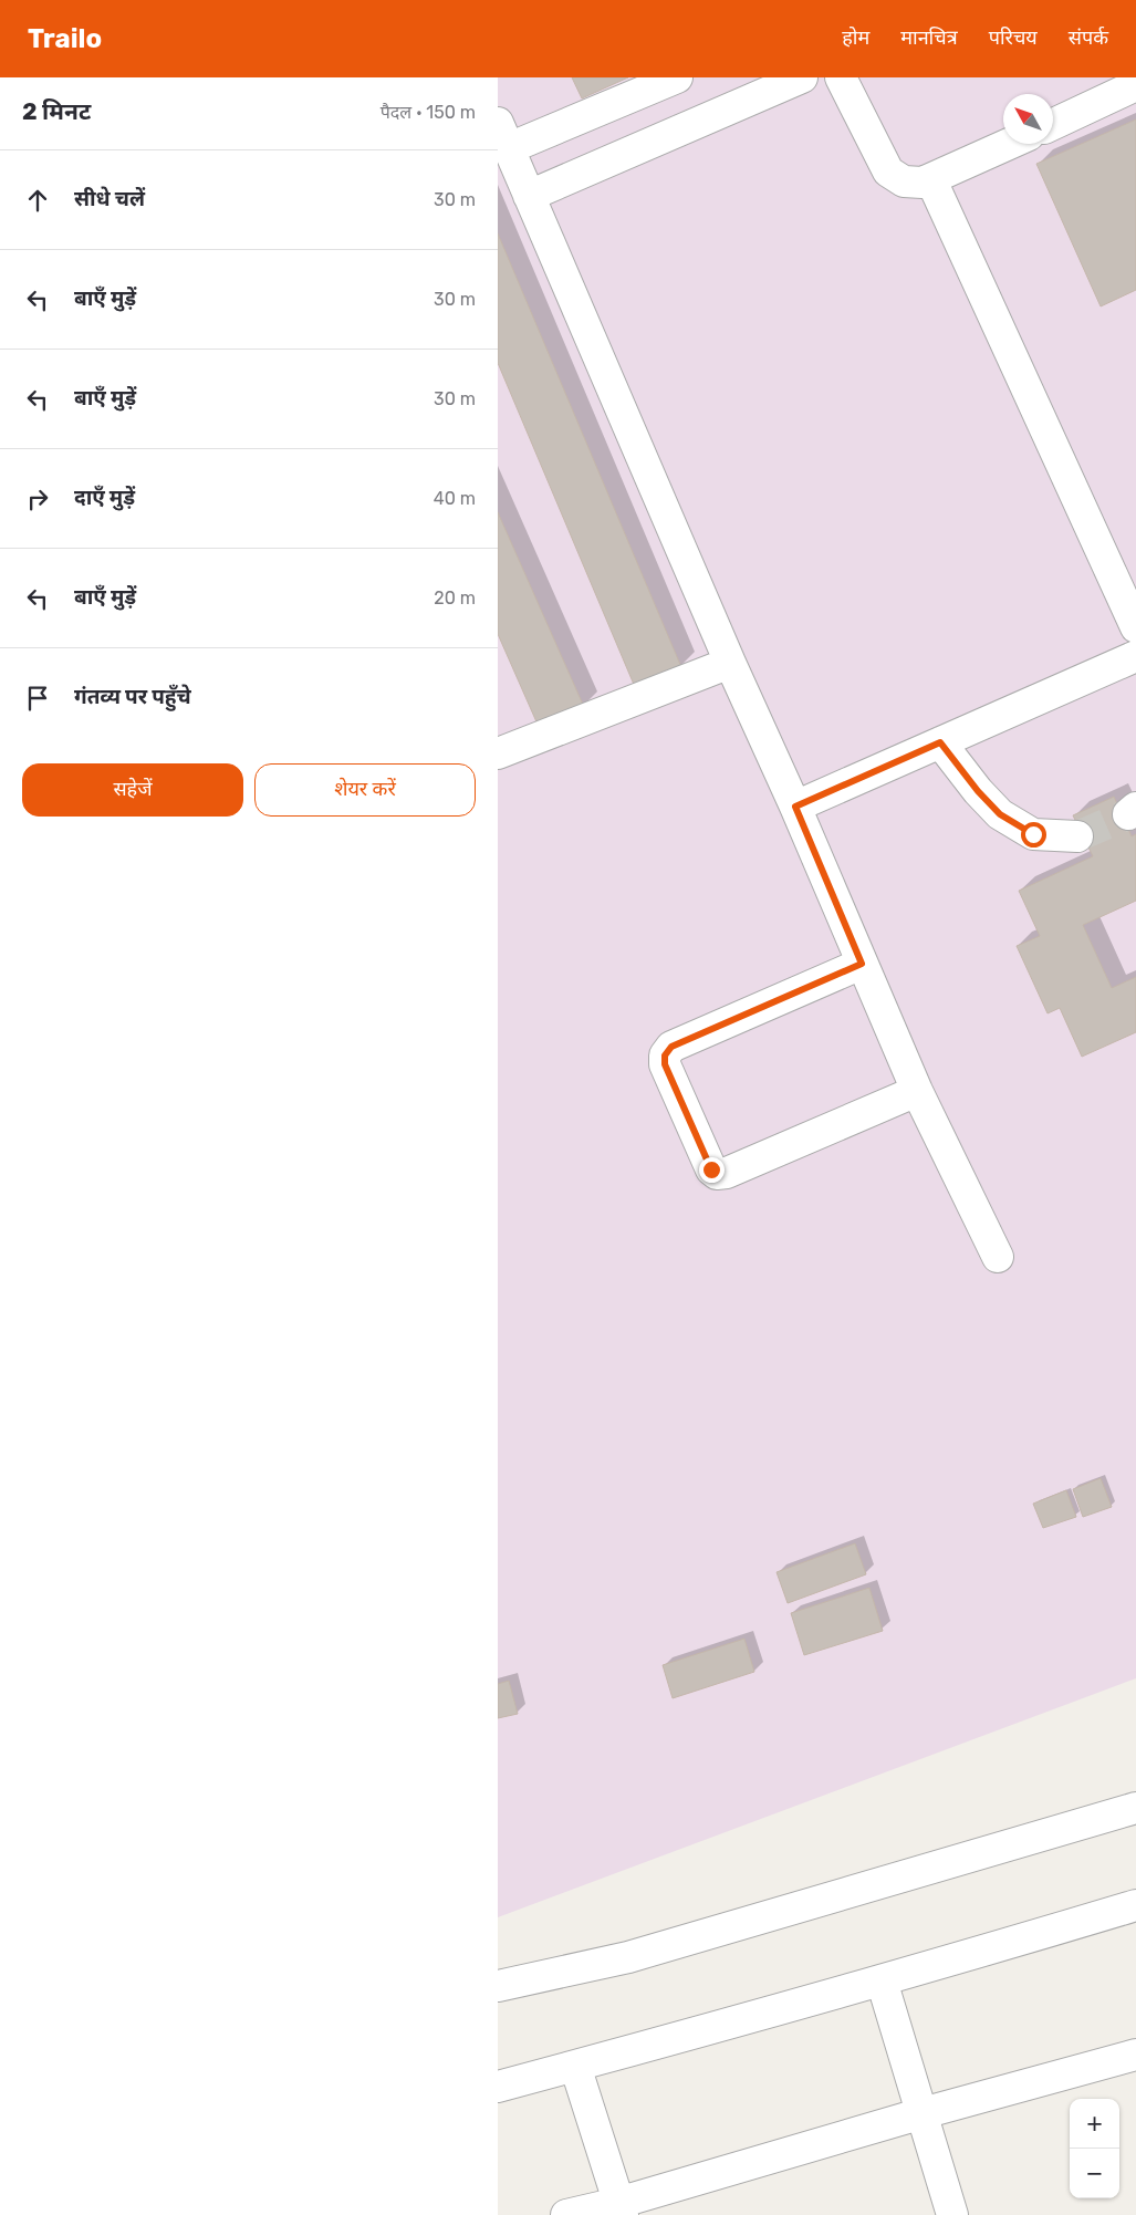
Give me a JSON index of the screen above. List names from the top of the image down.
{
  "north": "top left",
  "page": {
    "header": "Trailo",
    "nav": [
      "होम",
      "मानचित्र",
      "परिचय",
      "संपर्क"
    ],
    "heading": ["2 मिनट", "पैदल · 150 m"],
    "list": [
      ["सीधे चलें", "30 m"],
      ["बाएँ मुड़ें", "30 m"],
      ["बाएँ मुड़ें", "30 m"],
      ["दाएँ मुड़ें", "40 m"],
      ["बाएँ मुड़ें", "20 m"],
      "गंतव्य पर पहुँचे"
    ],
    "buttons": ["सहेजें", "शेयर करें"],
    "map_buttons": ["+", "−"]
  }
}
